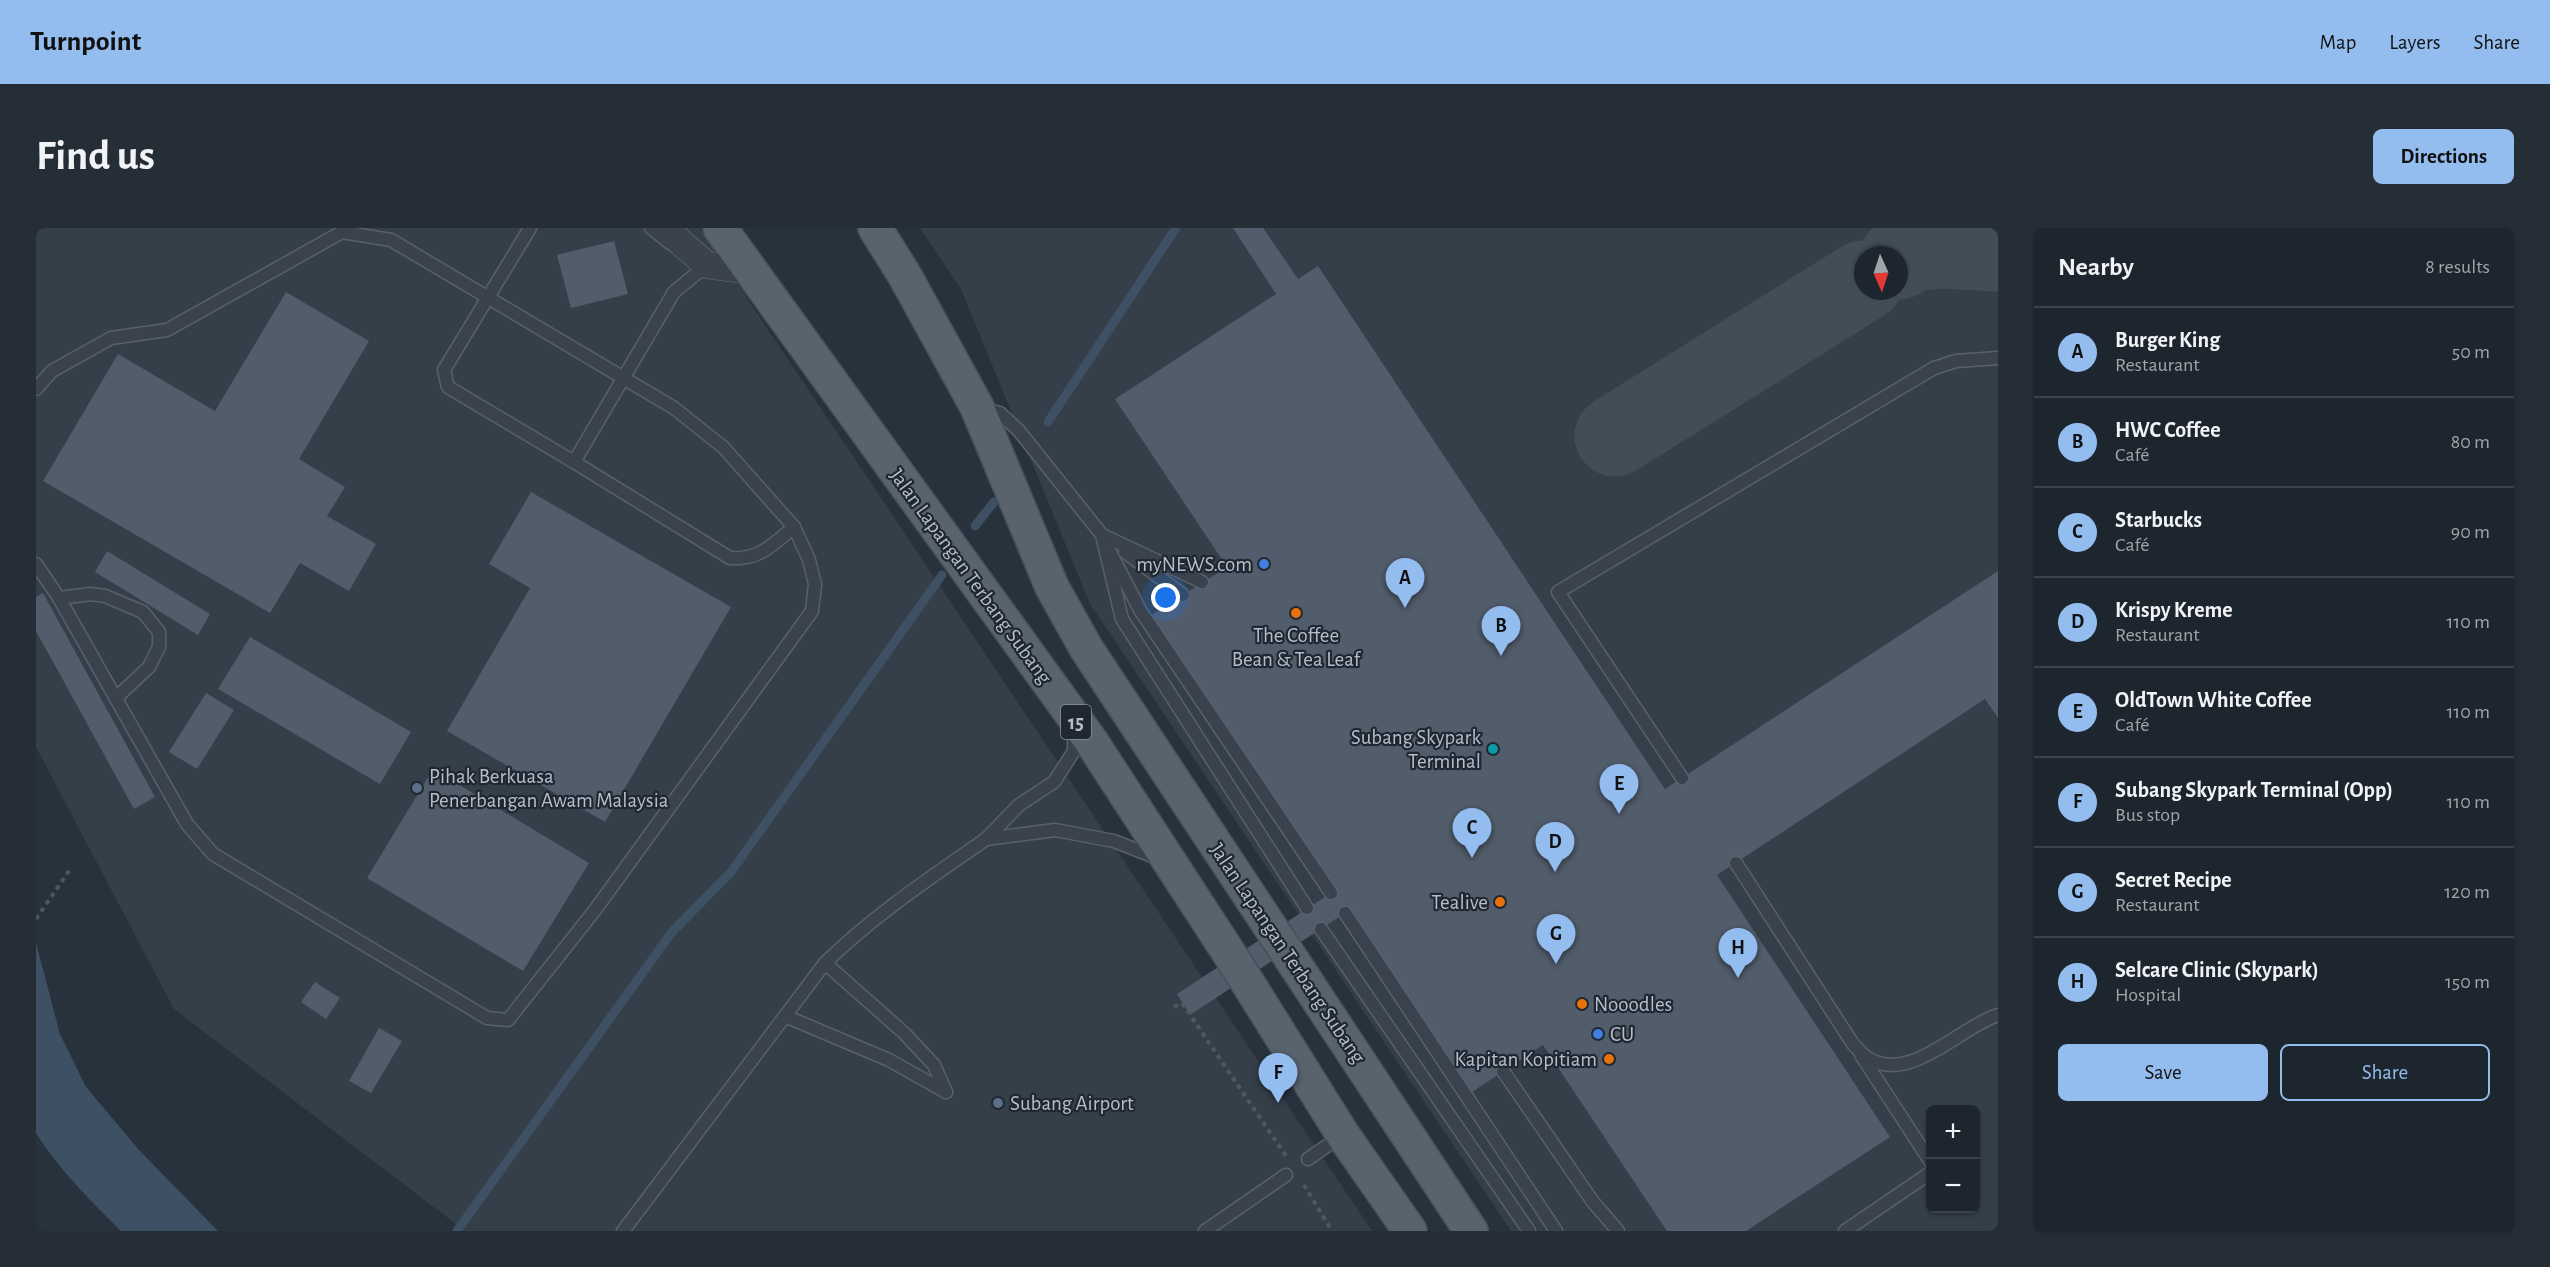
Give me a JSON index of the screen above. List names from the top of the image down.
{
  "streets": {
    "main road": ["Jalan Lapangan Terbang Subang", "15"]
  },
  "places": [
    "myNEWS.com",
    "The Coffee Bean & Tea Leaf",
    "Subang Skypark Terminal",
    "Pihak Berkuasa Penerbangan Awam Malaysia",
    "Tealive",
    "Nooodles",
    "CU",
    "Kapitan Kopitiam",
    "Subang Airport"
  ],
  "north": "bottom",
  "page": {
    "header": "Turnpoint",
    "nav": ["Map", "Layers", "Share"],
    "buttons": [
      "Directions",
      ["Save", "Share"]
    ],
    "title": "Find us",
    "heading": ["Nearby", "8 results"],
    "list": [
      {
        "mark": "A",
        "name": "Burger King",
        "note": "Restaurant",
        "value": "50 m"
      },
      {
        "mark": "B",
        "name": "HWC Coffee",
        "note": "Café",
        "value": "80 m"
      },
      {
        "mark": "C",
        "name": "Starbucks",
        "note": "Café",
        "value": "90 m"
      },
      {
        "mark": "D",
        "name": "Krispy Kreme",
        "note": "Restaurant",
        "value": "110 m"
      },
      {
        "mark": "E",
        "name": "OldTown White Coffee",
        "note": "Café",
        "value": "110 m"
      },
      {
        "mark": "F",
        "name": "Subang Skypark Terminal (Opp)",
        "note": "Bus stop",
        "value": "110 m"
      },
      {
        "mark": "G",
        "name": "Secret Recipe",
        "note": "Restaurant",
        "value": "120 m"
      },
      {
        "mark": "H",
        "name": "Selcare Clinic (Skypark)",
        "note": "Hospital",
        "value": "150 m"
      }
    ],
    "pins": [
      "A",
      "B",
      "E",
      "C",
      "D",
      "G",
      "H",
      "F"
    ],
    "map_buttons": ["+", "−"]
  }
}
